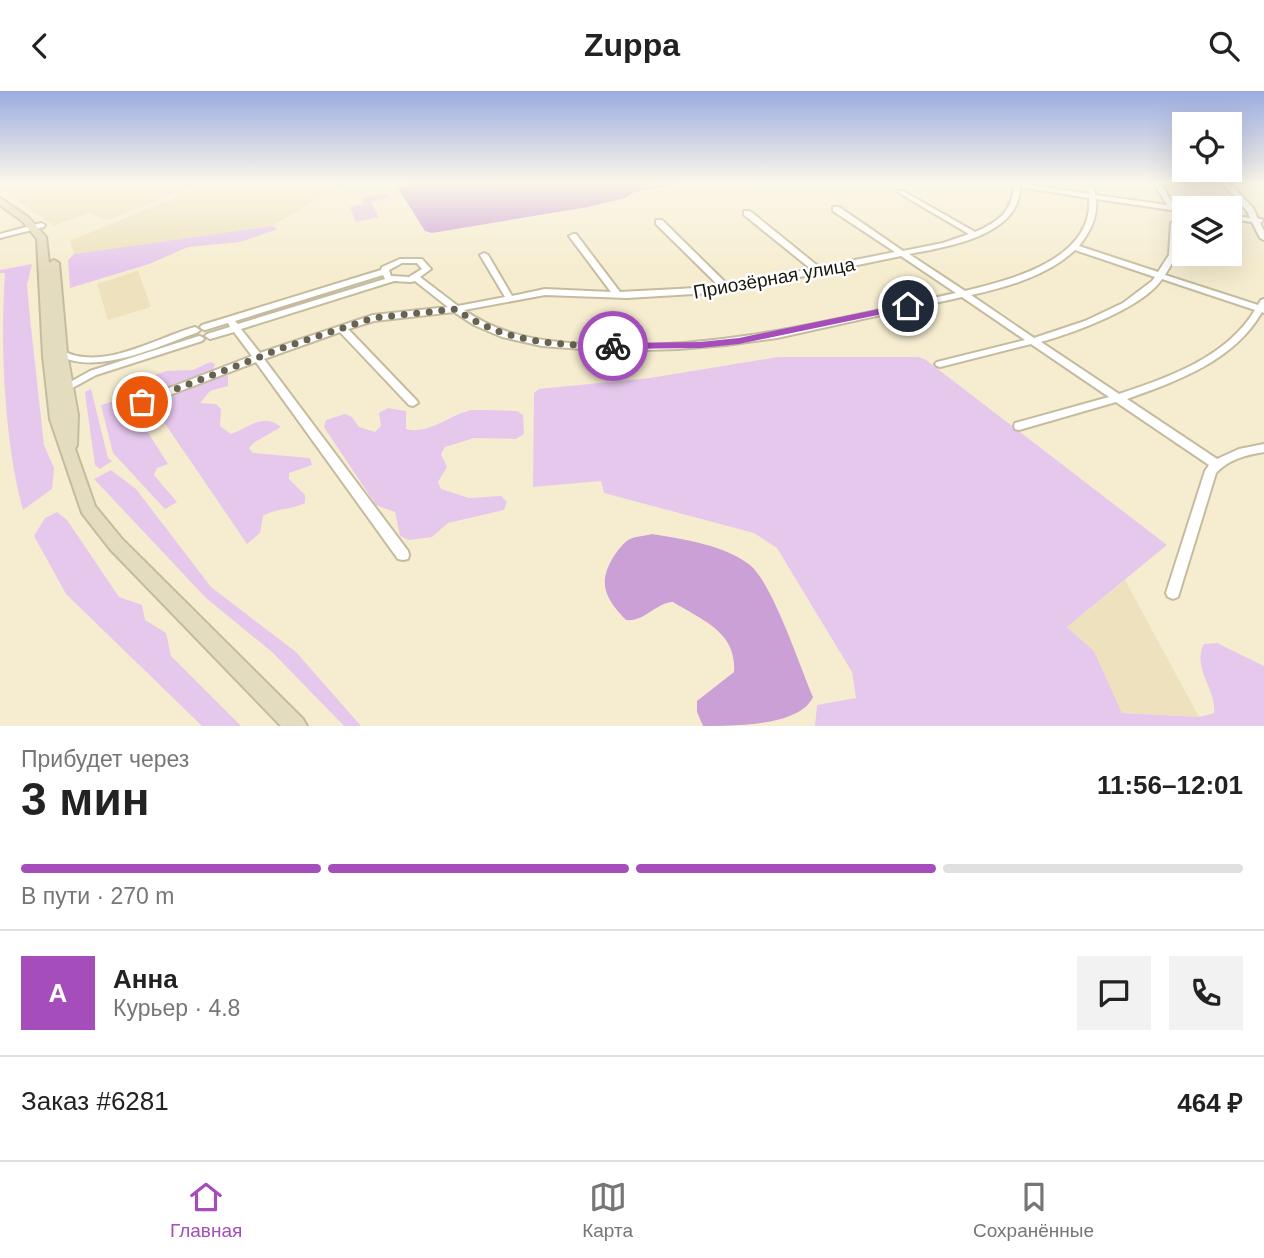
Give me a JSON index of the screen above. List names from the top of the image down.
{
  "streets": {
    "street": ["Приозёрная улица"]
  },
  "page": {
    "header": "Zuppa",
    "heading": ["3 мин", "Прибудет через", "11:56–12:01"],
    "panel": [
      "Анна",
      "Курьер · 4.8",
      "Заказ #6281",
      "464 ₽"
    ],
    "bar": "В пути · 270 m",
    "round": "А",
    "tabs": ["Главная", "Карта", "Сохранённые"]
  }
}
